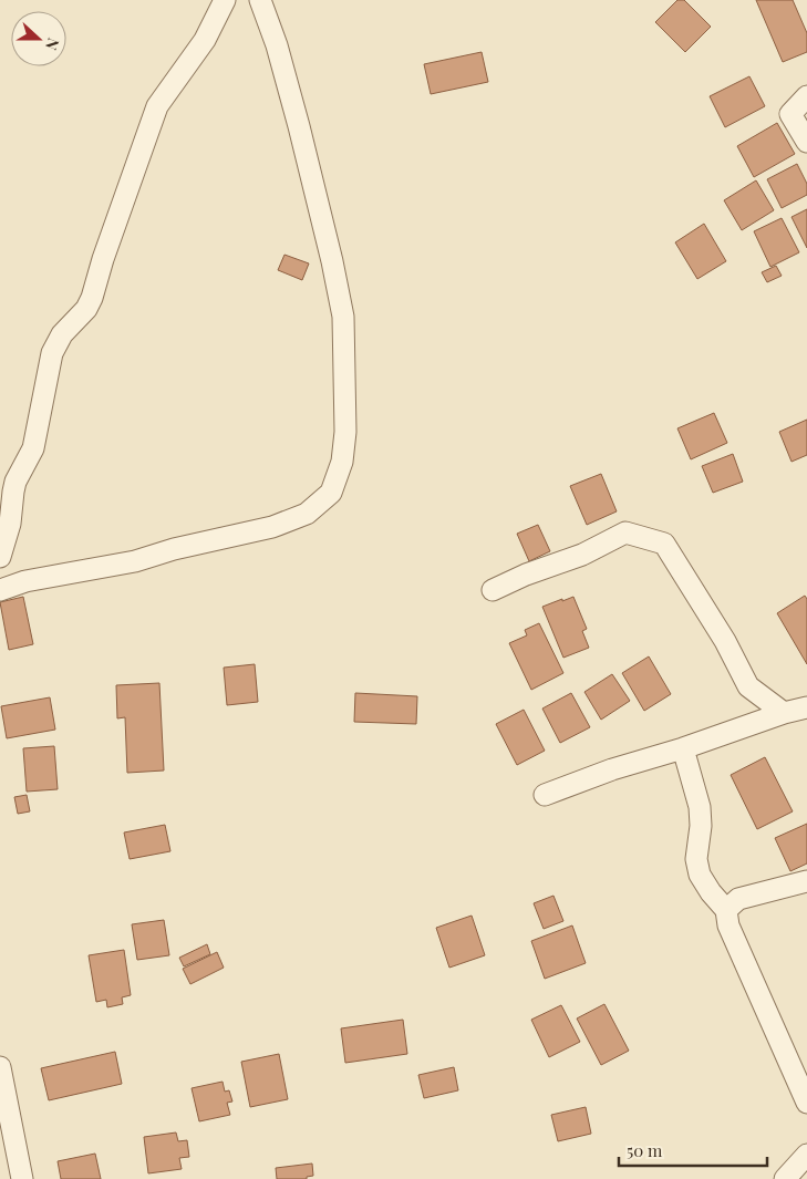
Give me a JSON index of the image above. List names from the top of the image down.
{
  "scale_bar": "50 m",
  "north": "right"
}
